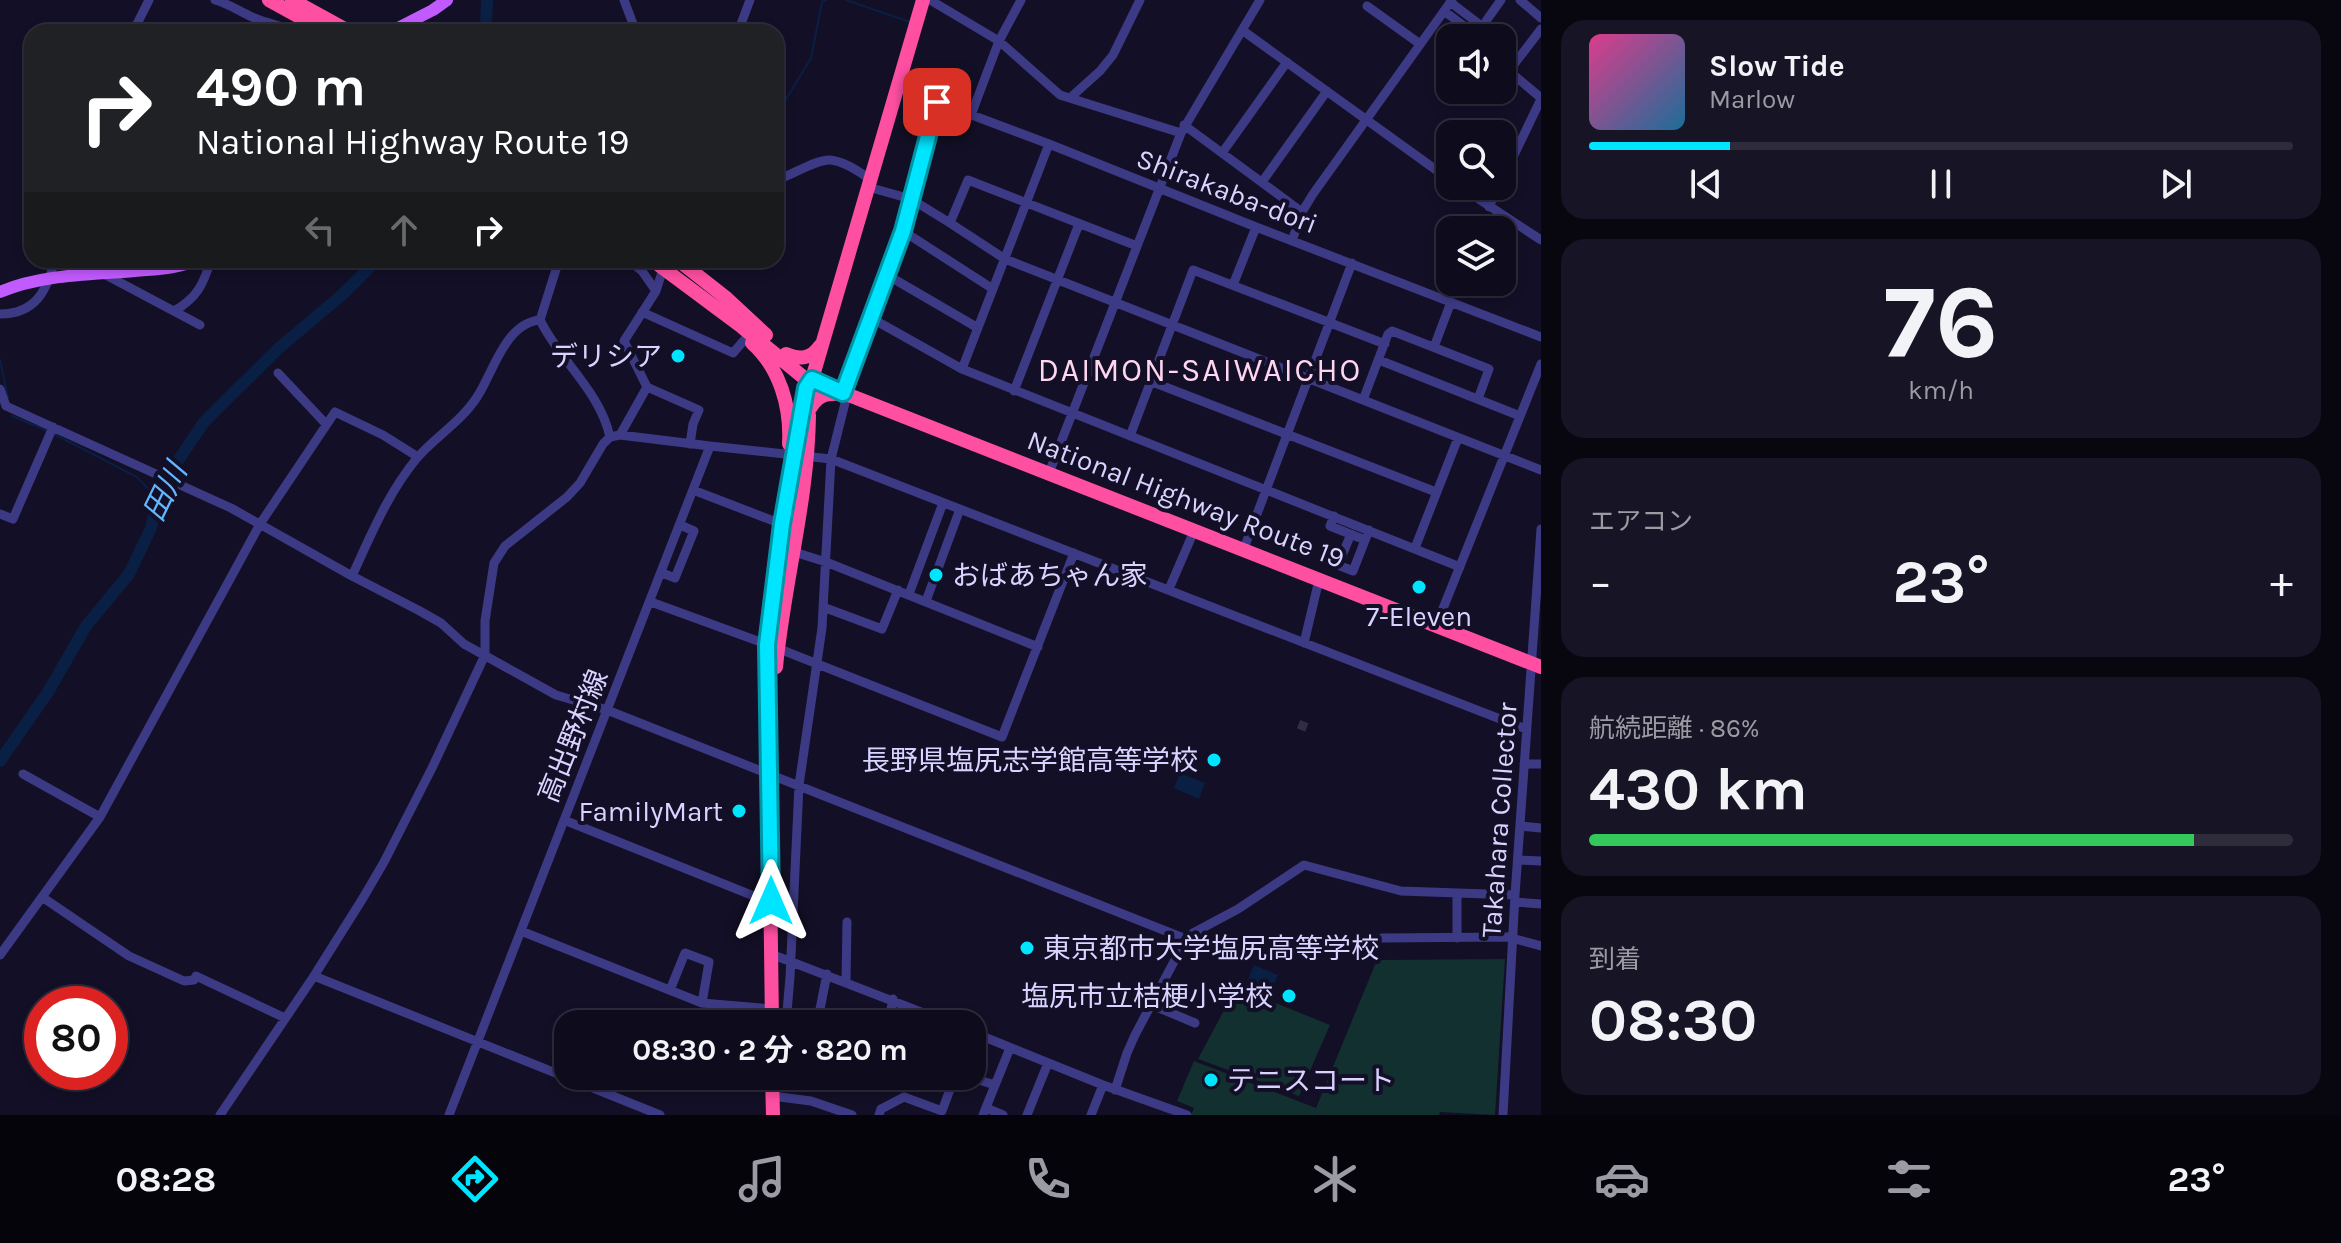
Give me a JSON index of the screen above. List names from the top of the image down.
{
  "streets": {
    "highway": ["National Highway Route 19"],
    "street": ["Shirakaba-dori", "高出野村線", "Takahara Collector"]
  },
  "crossings": [
    ["National Highway Route 19", "Takahara Collector"]
  ],
  "districts": ["DAIMON-SAIWAICHO"],
  "water": ["田川"],
  "places": [
    "デリシア",
    "おばあちゃん家",
    "7-Eleven",
    "長野県塩尻志学館高等学校",
    "FamilyMart",
    "東京都市大学塩尻高等学校",
    "塩尻市立桔梗小学校",
    "テニスコート"
  ],
  "page": {
    "turn": ["490 m", "National Highway Route 19"],
    "song": ["Slow Tide", "Marlow"],
    "tile": [
      ["76", "km/h"],
      "エアコン",
      ["航続距離 · 86%", "430 km"],
      ["到着", "08:30"]
    ],
    "heat": ["−", "23°", "+"],
    "limit": "80",
    "trip": "08:30 · 2 分 · 820 m",
    "tabs": ["08:28", "23°"]
  }
}
